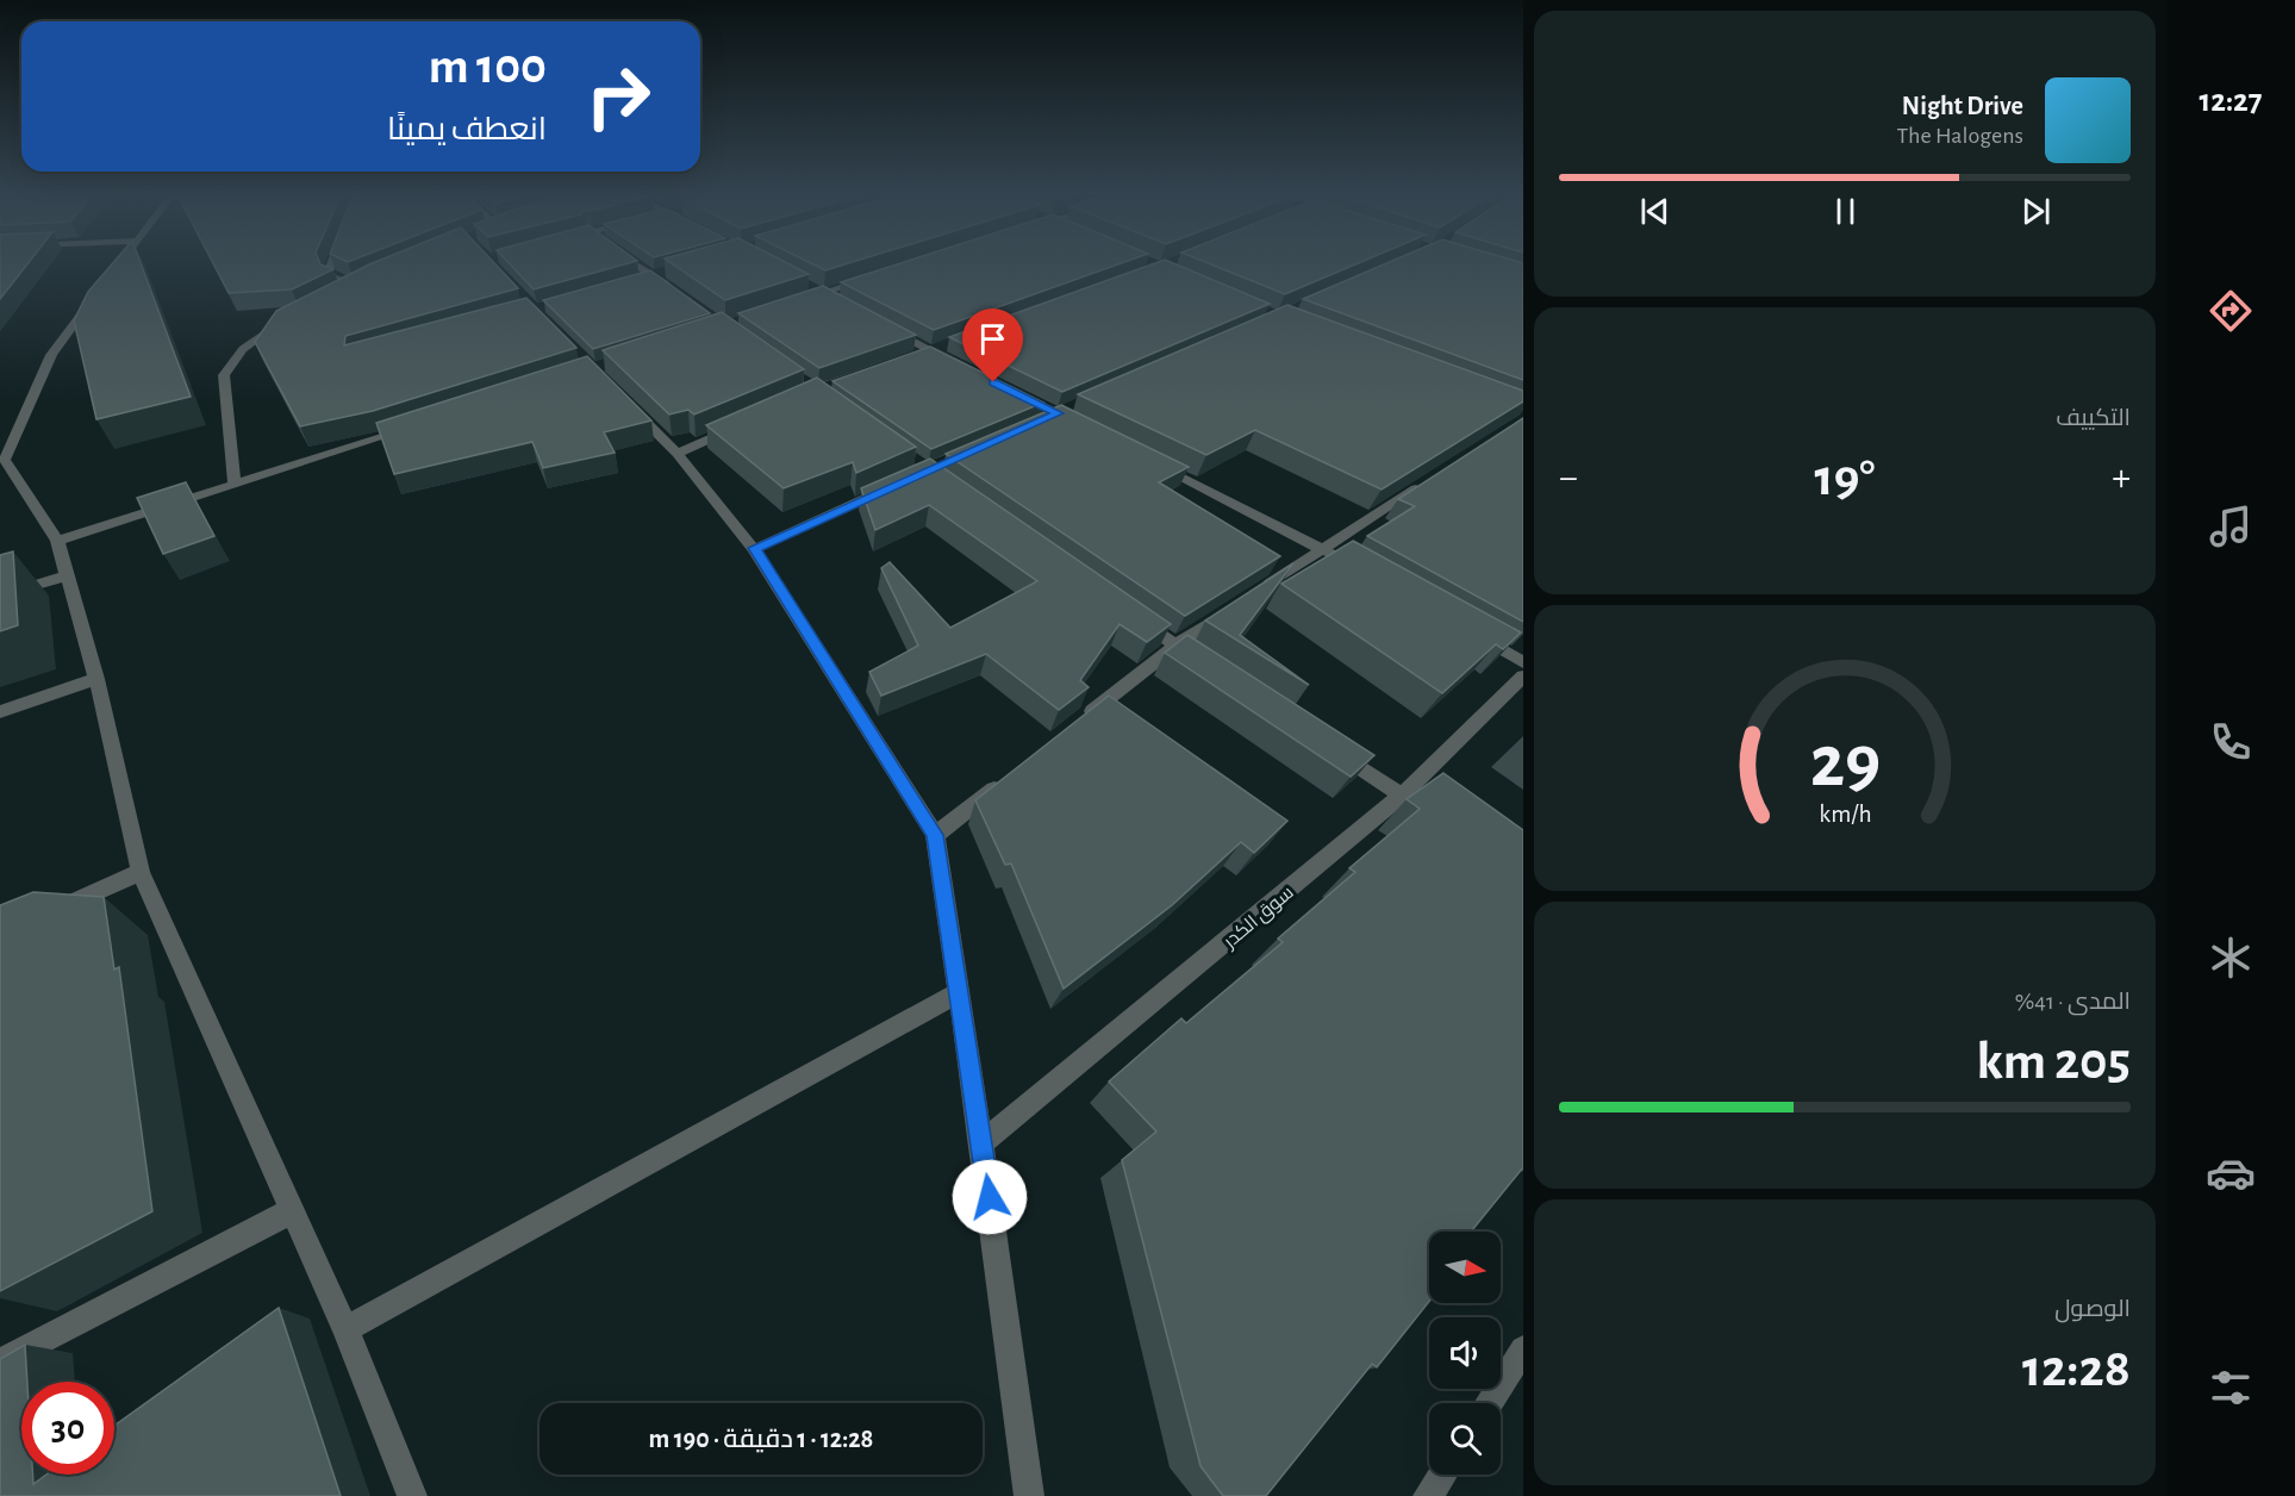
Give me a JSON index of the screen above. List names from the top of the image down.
{
  "streets": {
    "street": ["سوق الكدر"]
  },
  "north": "right",
  "page": {
    "tabs": "12:27",
    "turn": ["100 m", "انعطف يمينًا"],
    "song": ["Night Drive", "The Halogens"],
    "tile": [
      "التكييف",
      ["المدى · 41%", "205 km"],
      ["الوصول", "12:28"]
    ],
    "heat": ["−", "19°", "+"],
    "limit": "30",
    "trip": "12:28 · 1 دقيقة · 190 m",
    "gauge": ["29", "km/h"]
  }
}
